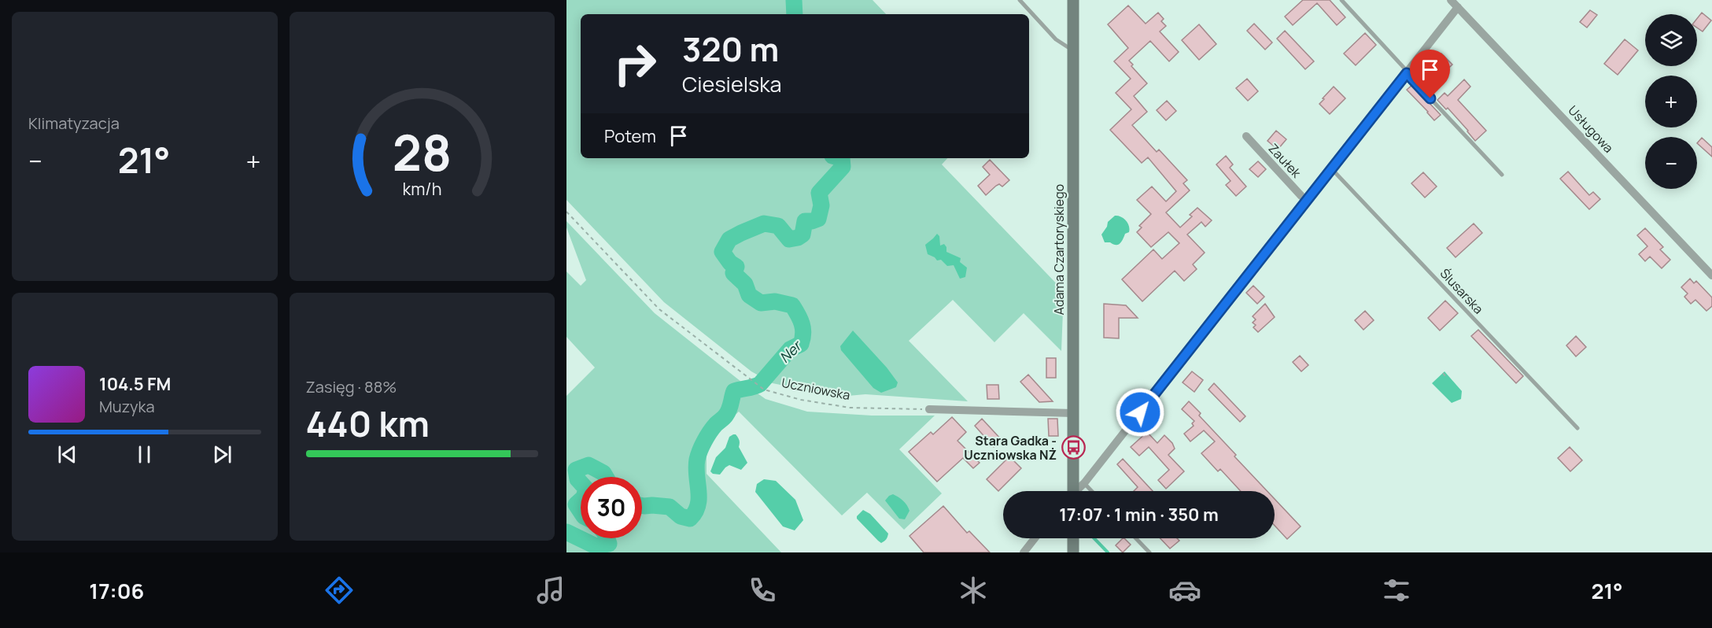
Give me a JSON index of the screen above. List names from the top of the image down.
{
  "streets": {
    "street": ["Usługowa", "Zaułek", "Adama Czartoryskiego"],
    "lane": ["Ślusarska"],
    "path": ["Uczniowska"]
  },
  "water": ["Ner"],
  "places": {
    "bus stop": ["Stara Gadka - Uczniowska NŻ"]
  },
  "page": {
    "tile": [
      "Klimatyzacja",
      ["Zasięg · 88%", "440 km"]
    ],
    "map_buttons": ["+", "−"],
    "turn": ["320 m", "Ciesielska"],
    "then": "Potem",
    "heat": ["−", "21°", "+"],
    "song": ["104.5 FM", "Muzyka"],
    "limit": "30",
    "trip": "17:07 · 1 min · 350 m",
    "tabs": ["17:06", "21°"],
    "gauge": ["28", "km/h"]
  }
}
